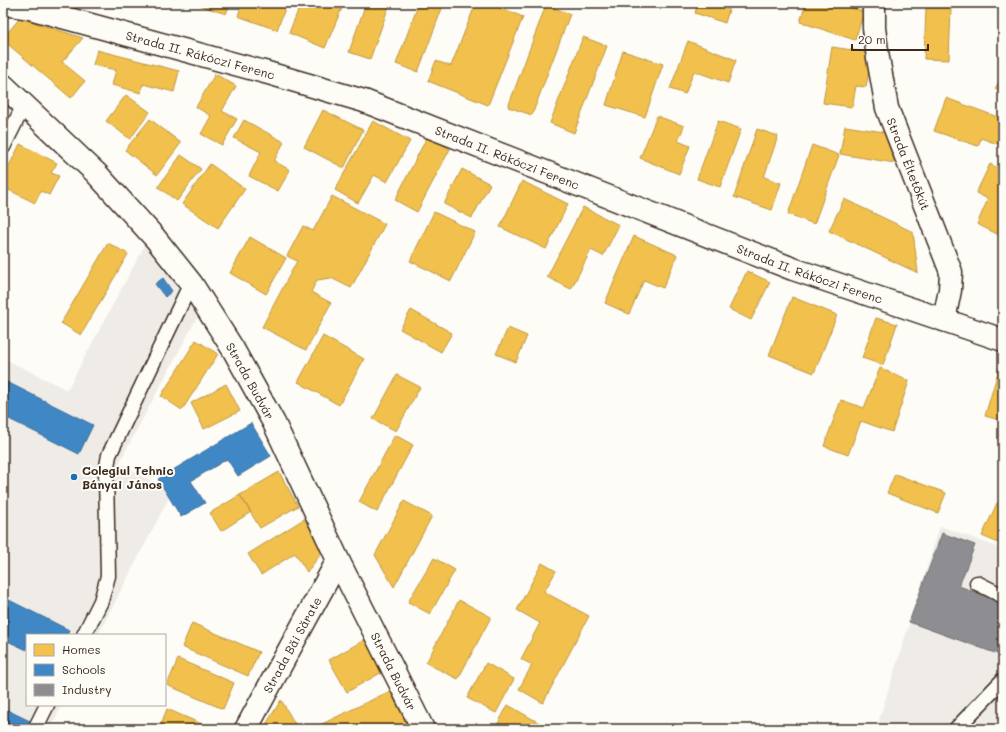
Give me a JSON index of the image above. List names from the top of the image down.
{
  "streets": {
    "street": [
      "Strada II. Rákóczi Ferenc",
      "Strada Éltetőkút",
      "Strada Budvár",
      "Strada Băi Sărate"
    ]
  },
  "crossings": [
    ["Strada II. Rákóczi Ferenc", "Strada Éltetőkút"],
    ["Strada Budvár", "Strada Băi Sărate"]
  ],
  "places": ["Colegiul Tehnic Bányai János"],
  "legend": ["Homes", "Schools", "Industry"],
  "scale_bar": "20 m"
}
